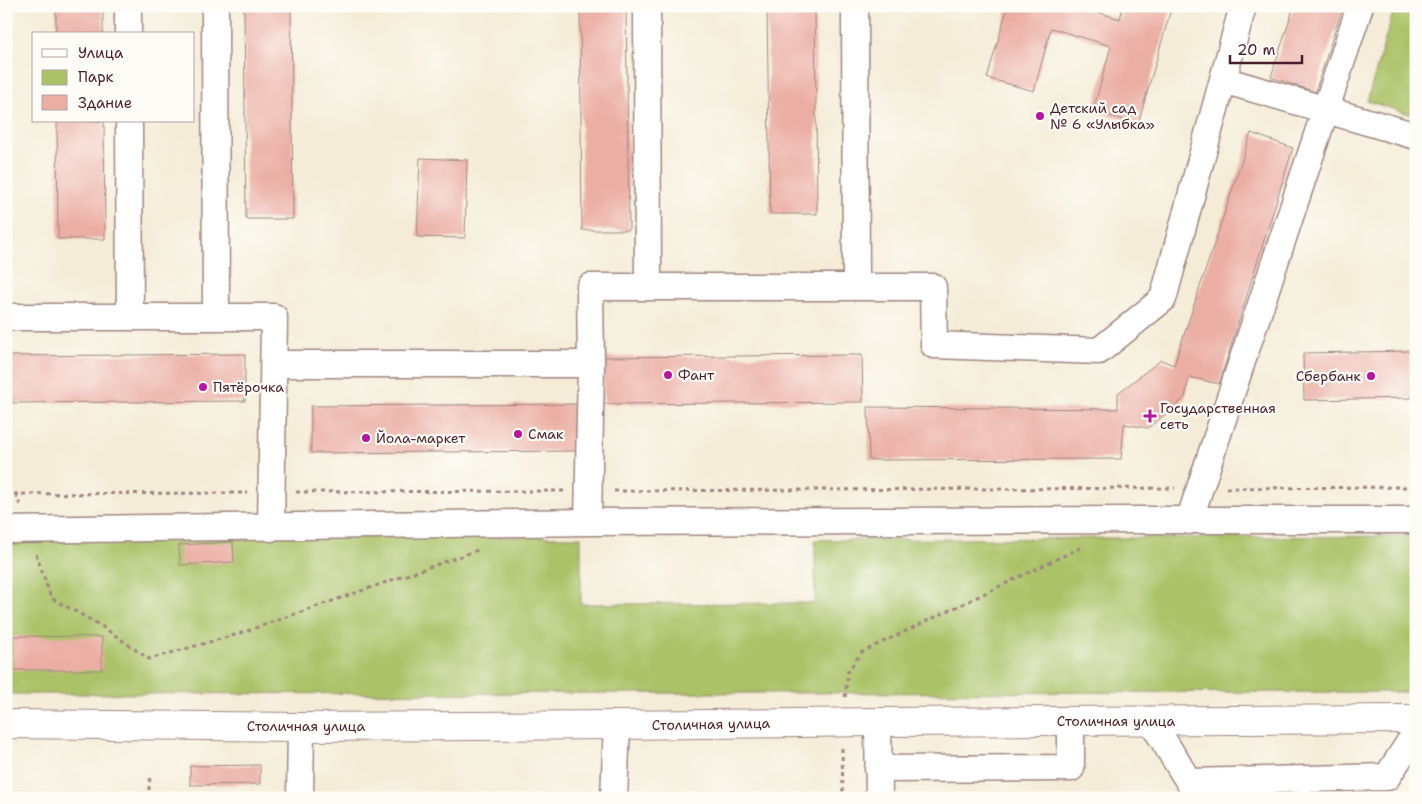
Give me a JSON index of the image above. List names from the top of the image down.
{
  "streets": {
    "main road": ["Столичная улица"]
  },
  "places": {
    "other": [
      "Детский сад № 6 «Улыбка»",
      "Фант",
      "Сбербанк",
      "Пятёрочка",
      "Смак",
      "Йола-маркет"
    ],
    "health": ["Государственная сеть"]
  },
  "legend": ["Улица", "Парк", "Здание"],
  "scale_bar": "20 m"
}
